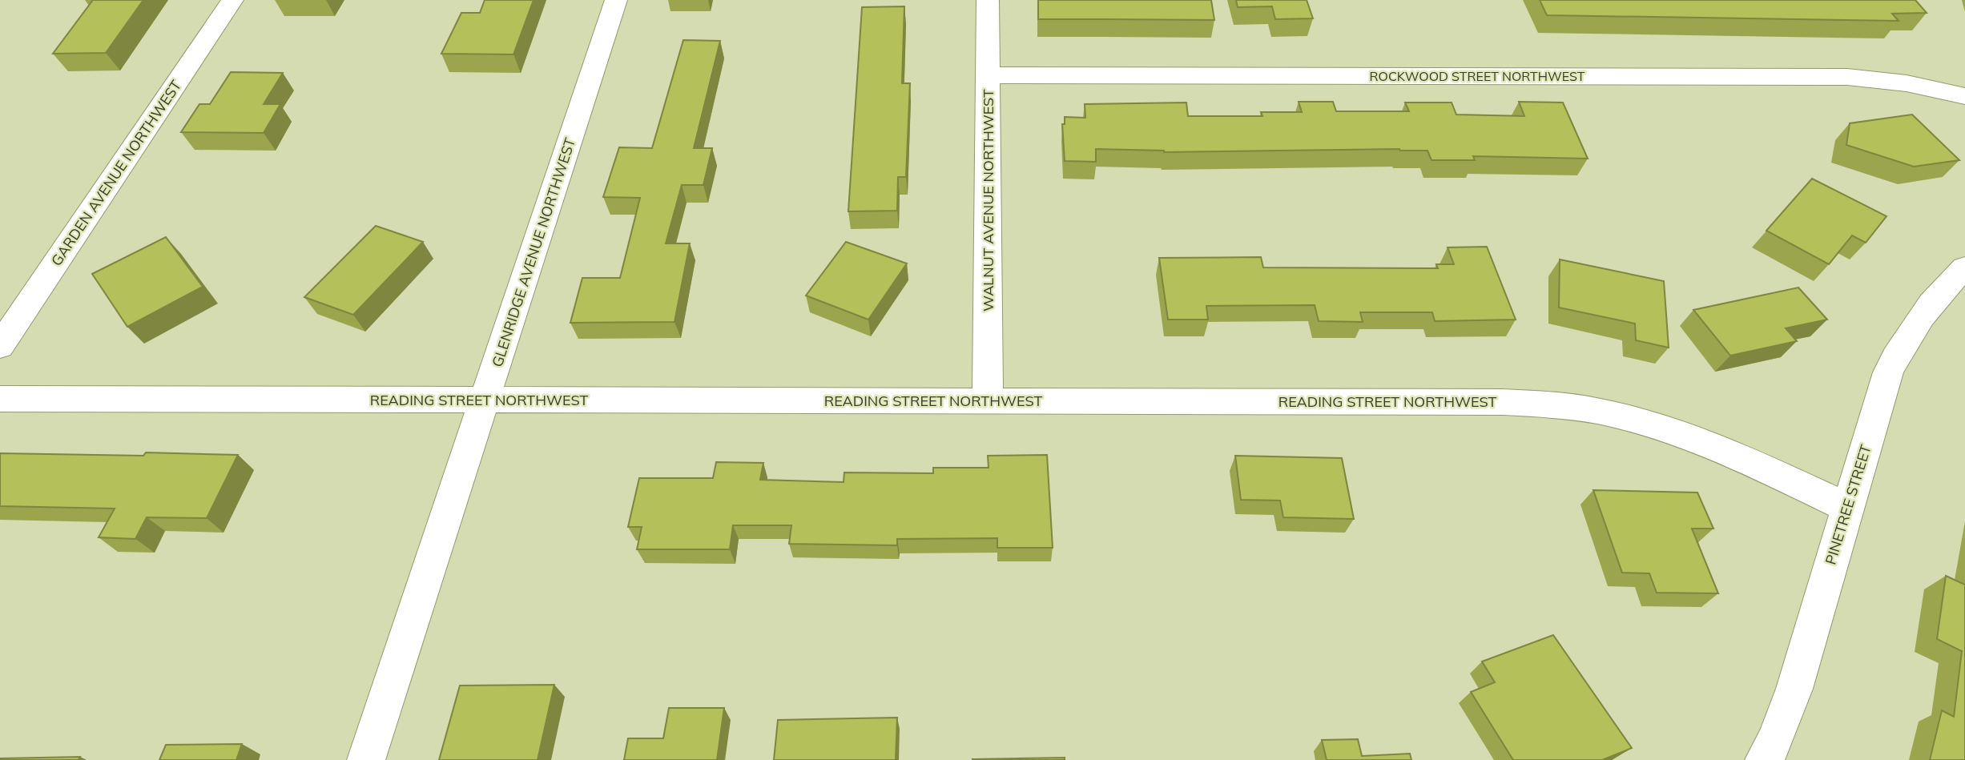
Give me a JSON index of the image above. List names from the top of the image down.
{
  "streets": {
    "street": [
      "ROCKWOOD STREET NORTHWEST",
      "GARDEN AVENUE NORTHWEST",
      "WALNUT AVENUE NORTHWEST",
      "GLENRIDGE AVENUE NORTHWEST",
      "READING STREET NORTHWEST",
      "PINETREE STREET"
    ]
  },
  "crossings": [
    ["ROCKWOOD STREET NORTHWEST", "WALNUT AVENUE NORTHWEST"],
    ["WALNUT AVENUE NORTHWEST", "READING STREET NORTHWEST"],
    ["GLENRIDGE AVENUE NORTHWEST", "READING STREET NORTHWEST"],
    ["READING STREET NORTHWEST", "PINETREE STREET"]
  ]
}
